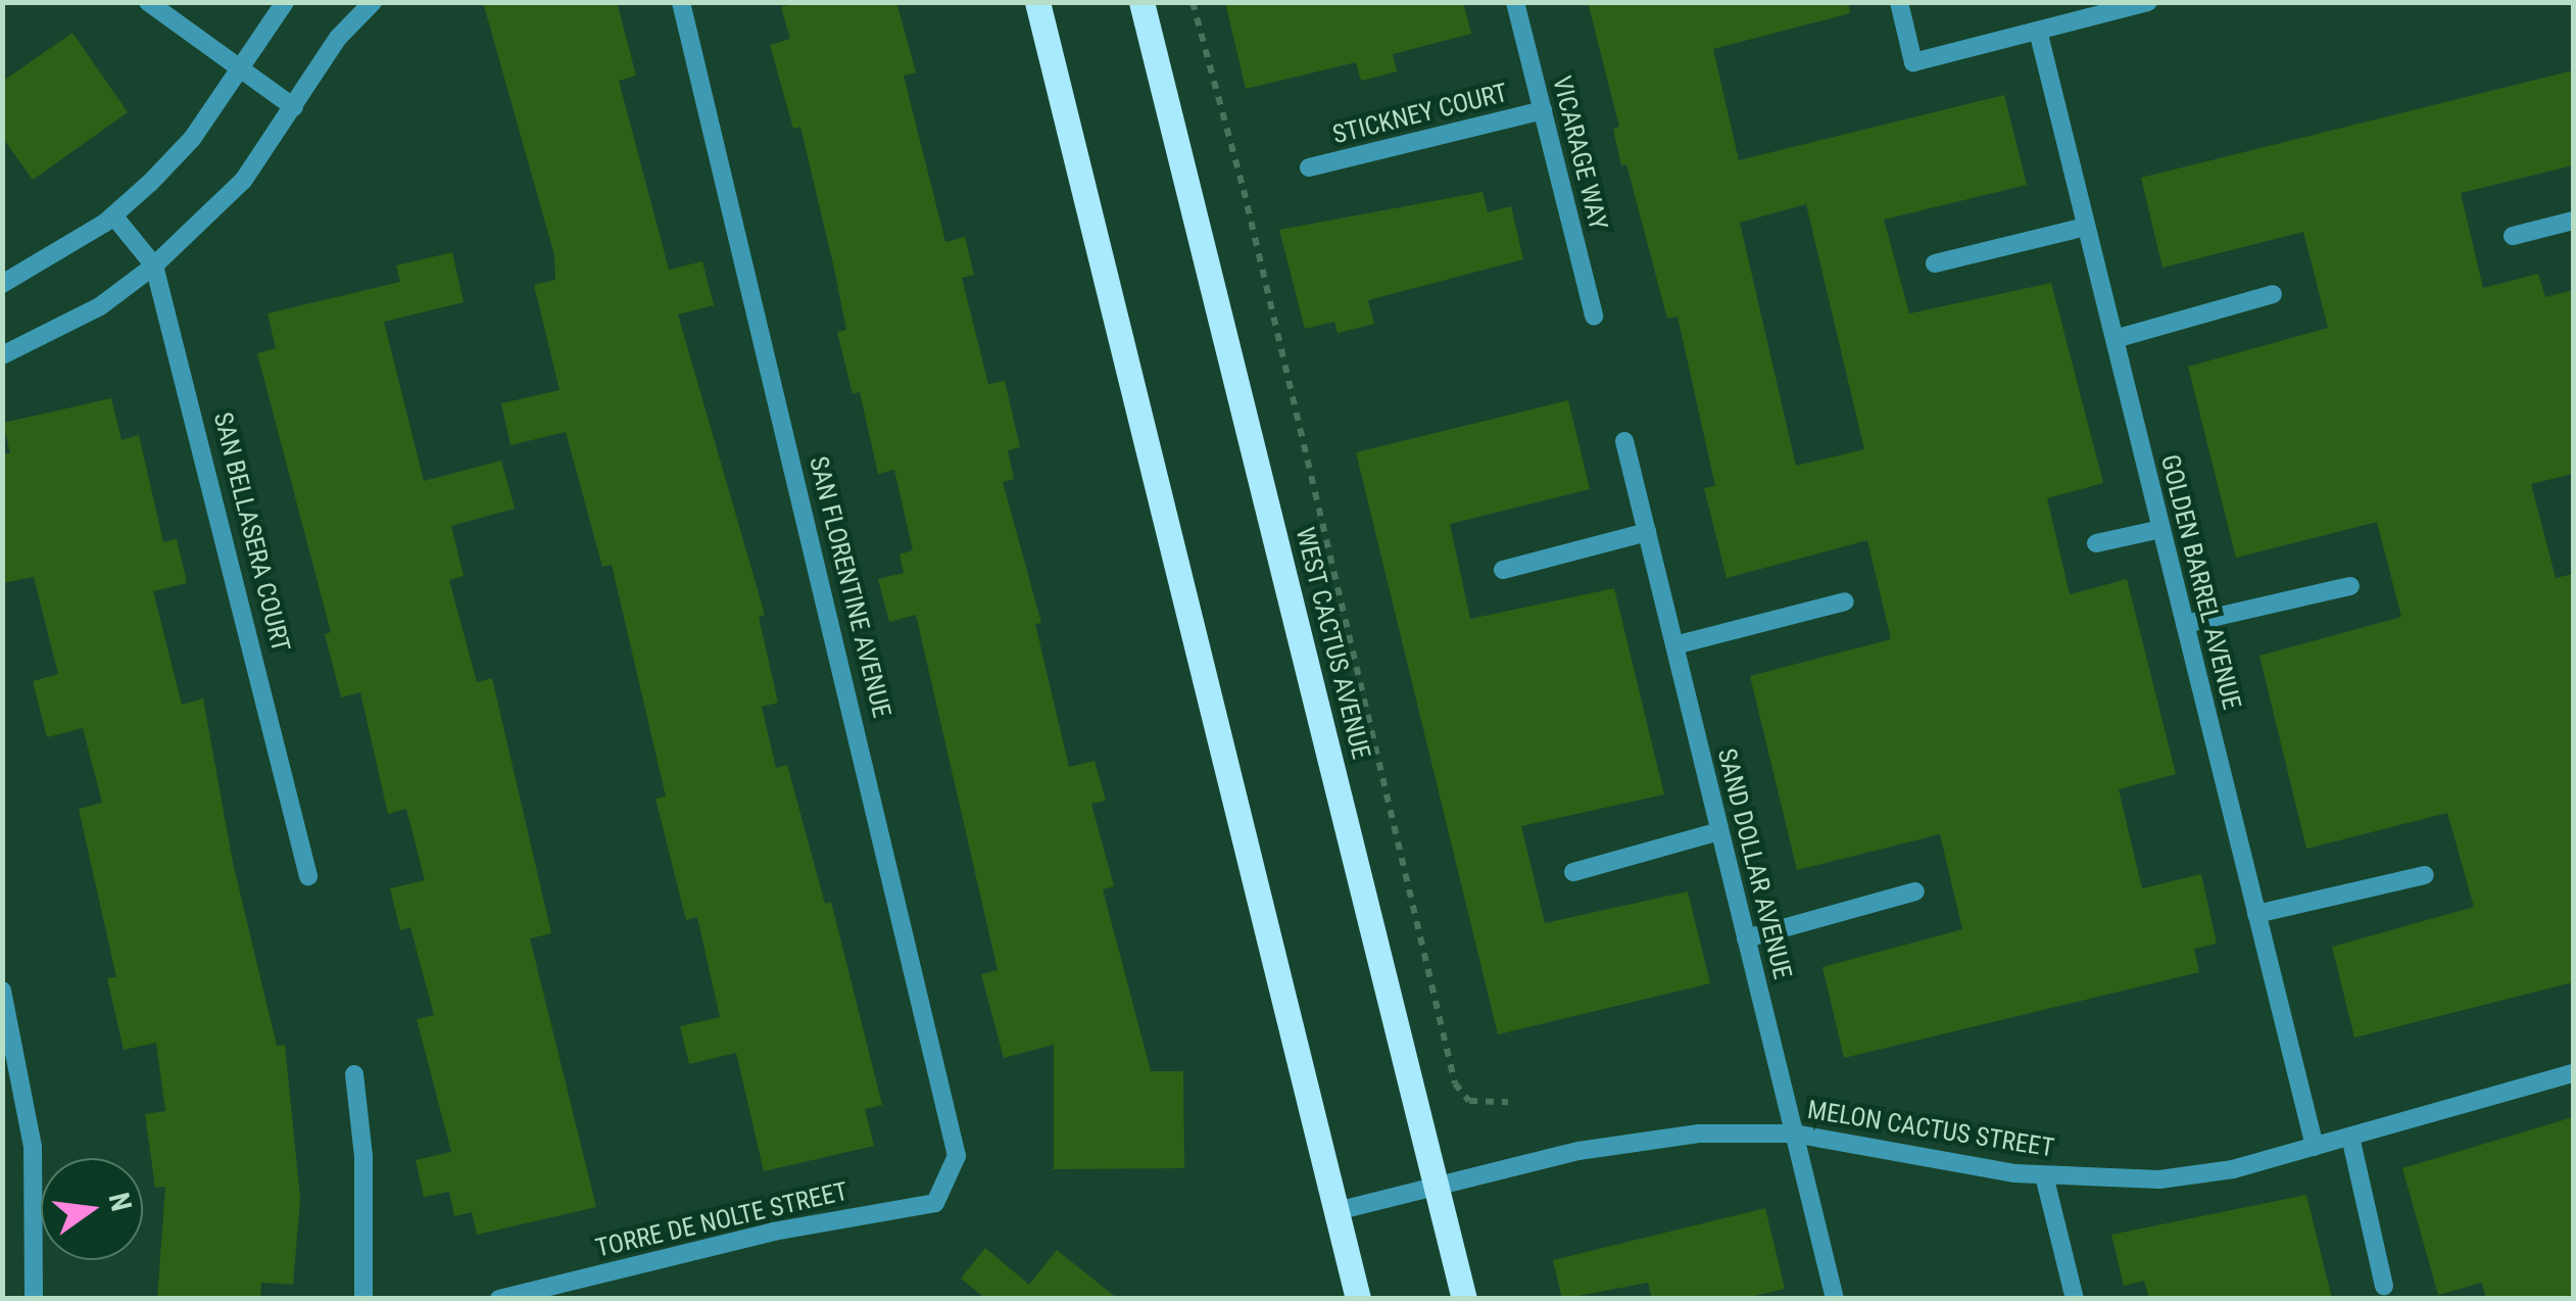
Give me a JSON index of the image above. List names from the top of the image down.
{
  "streets": {
    "main road": ["WEST CACTUS AVENUE"],
    "street": [
      "STICKNEY COURT",
      "VICARAGE WAY",
      "SAN BELLASERA COURT",
      "GOLDEN BARREL AVENUE",
      "SAN FLORENTINE AVENUE",
      "SAND DOLLAR AVENUE",
      "MELON CACTUS STREET",
      "TORRE DE NOLTE STREET"
    ]
  },
  "crossings": [
    ["STICKNEY COURT", "VICARAGE WAY"],
    ["GOLDEN BARREL AVENUE", "MELON CACTUS STREET"],
    ["SAN FLORENTINE AVENUE", "TORRE DE NOLTE STREET"],
    ["WEST CACTUS AVENUE", "MELON CACTUS STREET"],
    ["SAND DOLLAR AVENUE", "MELON CACTUS STREET"]
  ],
  "north": "right"
}
